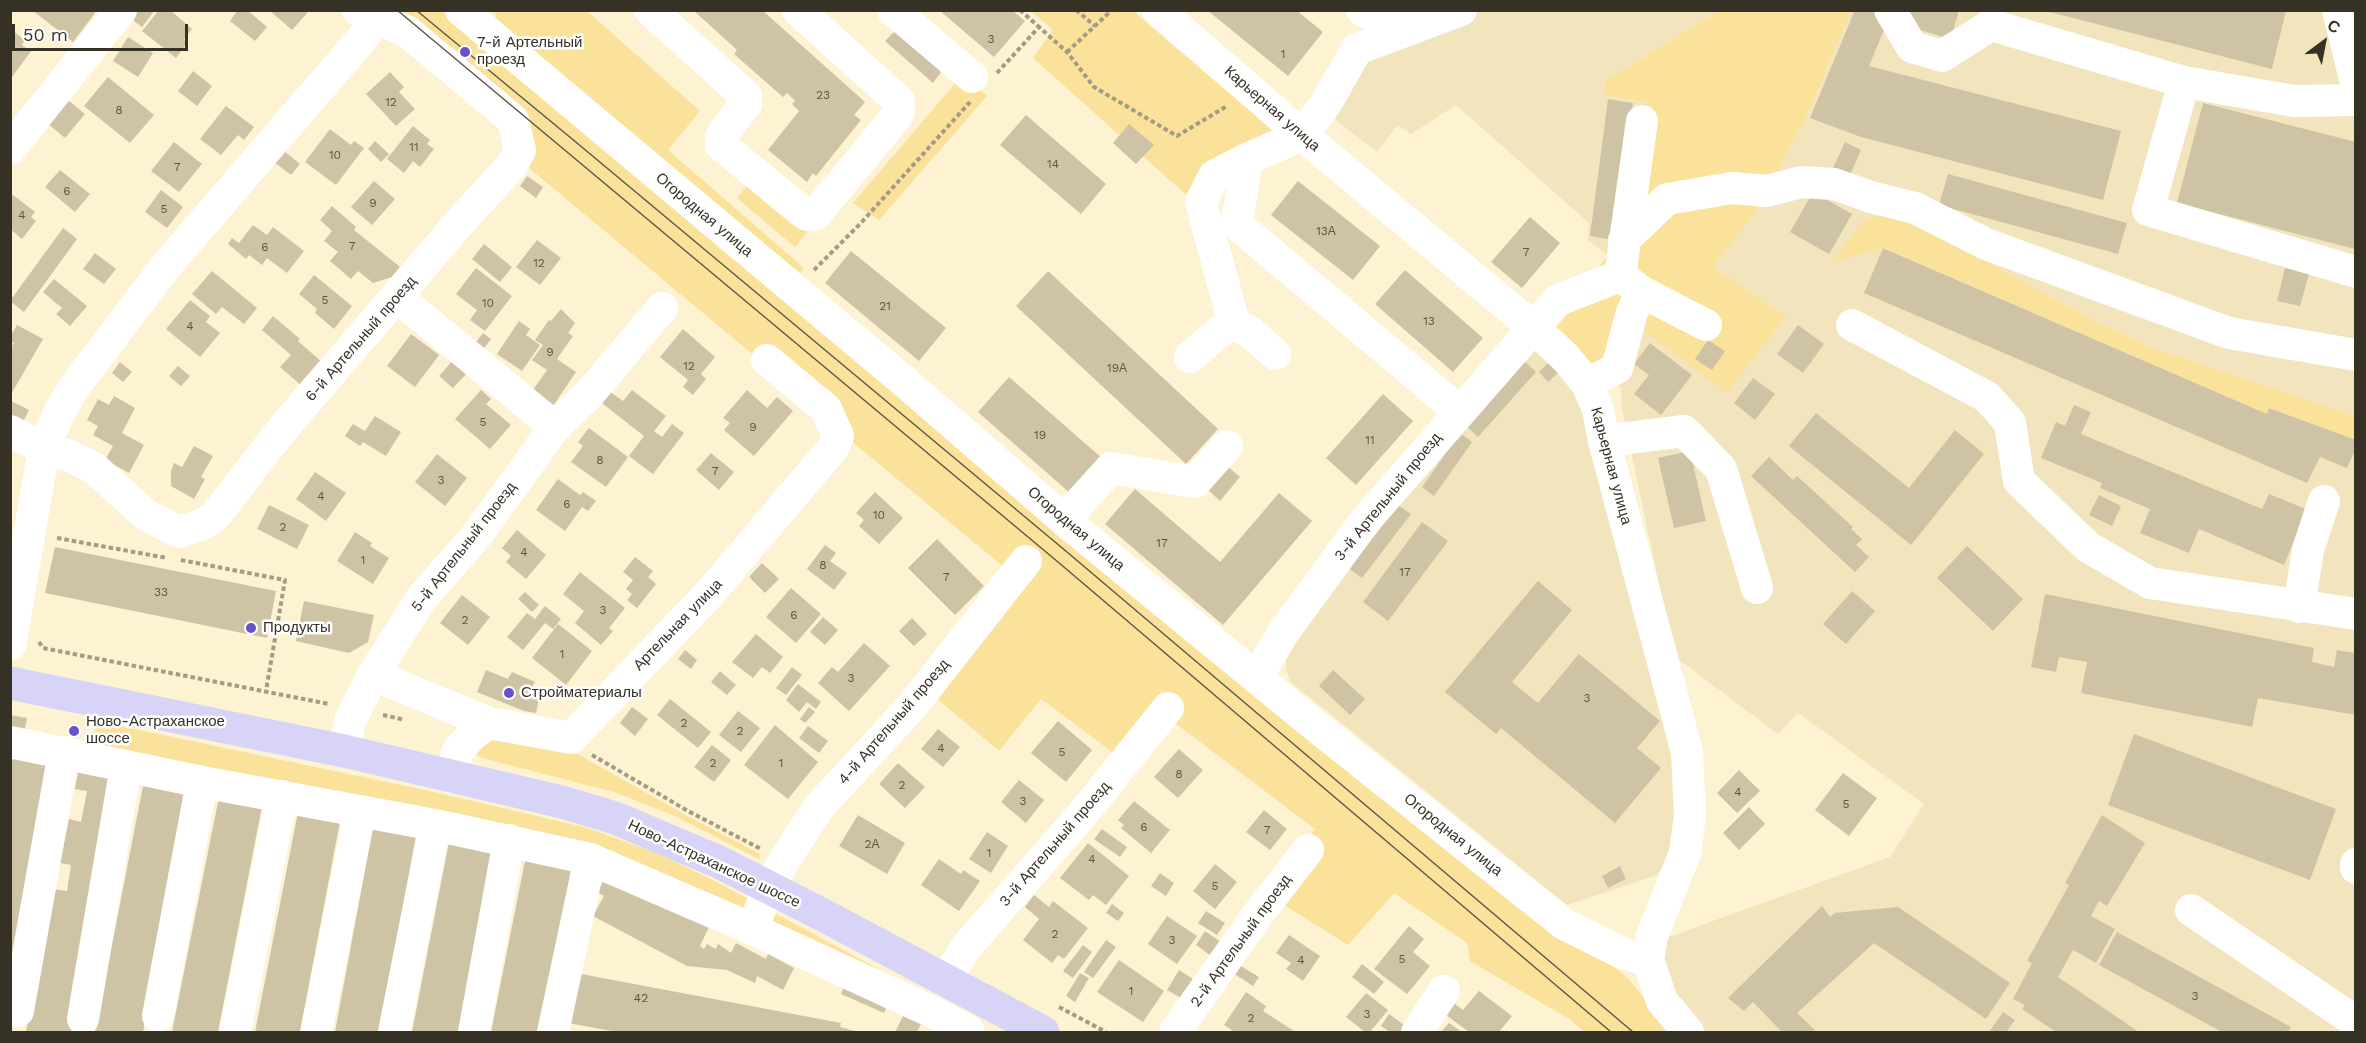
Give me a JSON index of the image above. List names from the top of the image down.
{
  "streets": {
    "main road": ["Ново-Астраханское шоссе"],
    "street": [
      "Карьерная улица",
      "Огородная улица",
      "6-й Артельный проезд",
      "3-й Артельный проезд",
      "5-й Артельный проезд",
      "Артельная улица",
      "4-й Артельный проезд",
      "2-й Артельный проезд"
    ]
  },
  "crossings": [
    ["Карьерная улица", "Огородная улица"],
    ["Карьерная улица", "3-й Артельный проезд"],
    ["Огородная улица", "3-й Артельный проезд"],
    ["3-й Артельный проезд", "Ново-Астраханское шоссе"],
    ["5-й Артельный проезд", "Ново-Астраханское шоссе"],
    ["4-й Артельный проезд", "Ново-Астраханское шоссе"]
  ],
  "places": [
    "7-й Артельный проезд",
    "Продукты",
    "Стройматериалы",
    "Ново-Астраханское шоссе"
  ],
  "house_numbers": [
    "3",
    "1",
    "23",
    "12",
    "8",
    "11",
    "10",
    "14",
    "7",
    "6",
    "9",
    "5",
    "4",
    "13А",
    "7",
    "6",
    "7",
    "12",
    "5",
    "10",
    "21",
    "13",
    "4",
    "9",
    "12",
    "19А",
    "5",
    "9",
    "19",
    "11",
    "8",
    "7",
    "3",
    "4",
    "6",
    "10",
    "2",
    "17",
    "4",
    "1",
    "8",
    "17",
    "7",
    "33",
    "3",
    "6",
    "2",
    "1",
    "3",
    "3",
    "2",
    "2",
    "4",
    "5",
    "2",
    "1",
    "8",
    "2",
    "4",
    "3",
    "5",
    "6",
    "7",
    "2А",
    "1",
    "4",
    "5",
    "2",
    "3",
    "5",
    "4",
    "1",
    "3",
    "42",
    "3",
    "2"
  ],
  "scale_bar": "50 m",
  "north": "top right"
}
